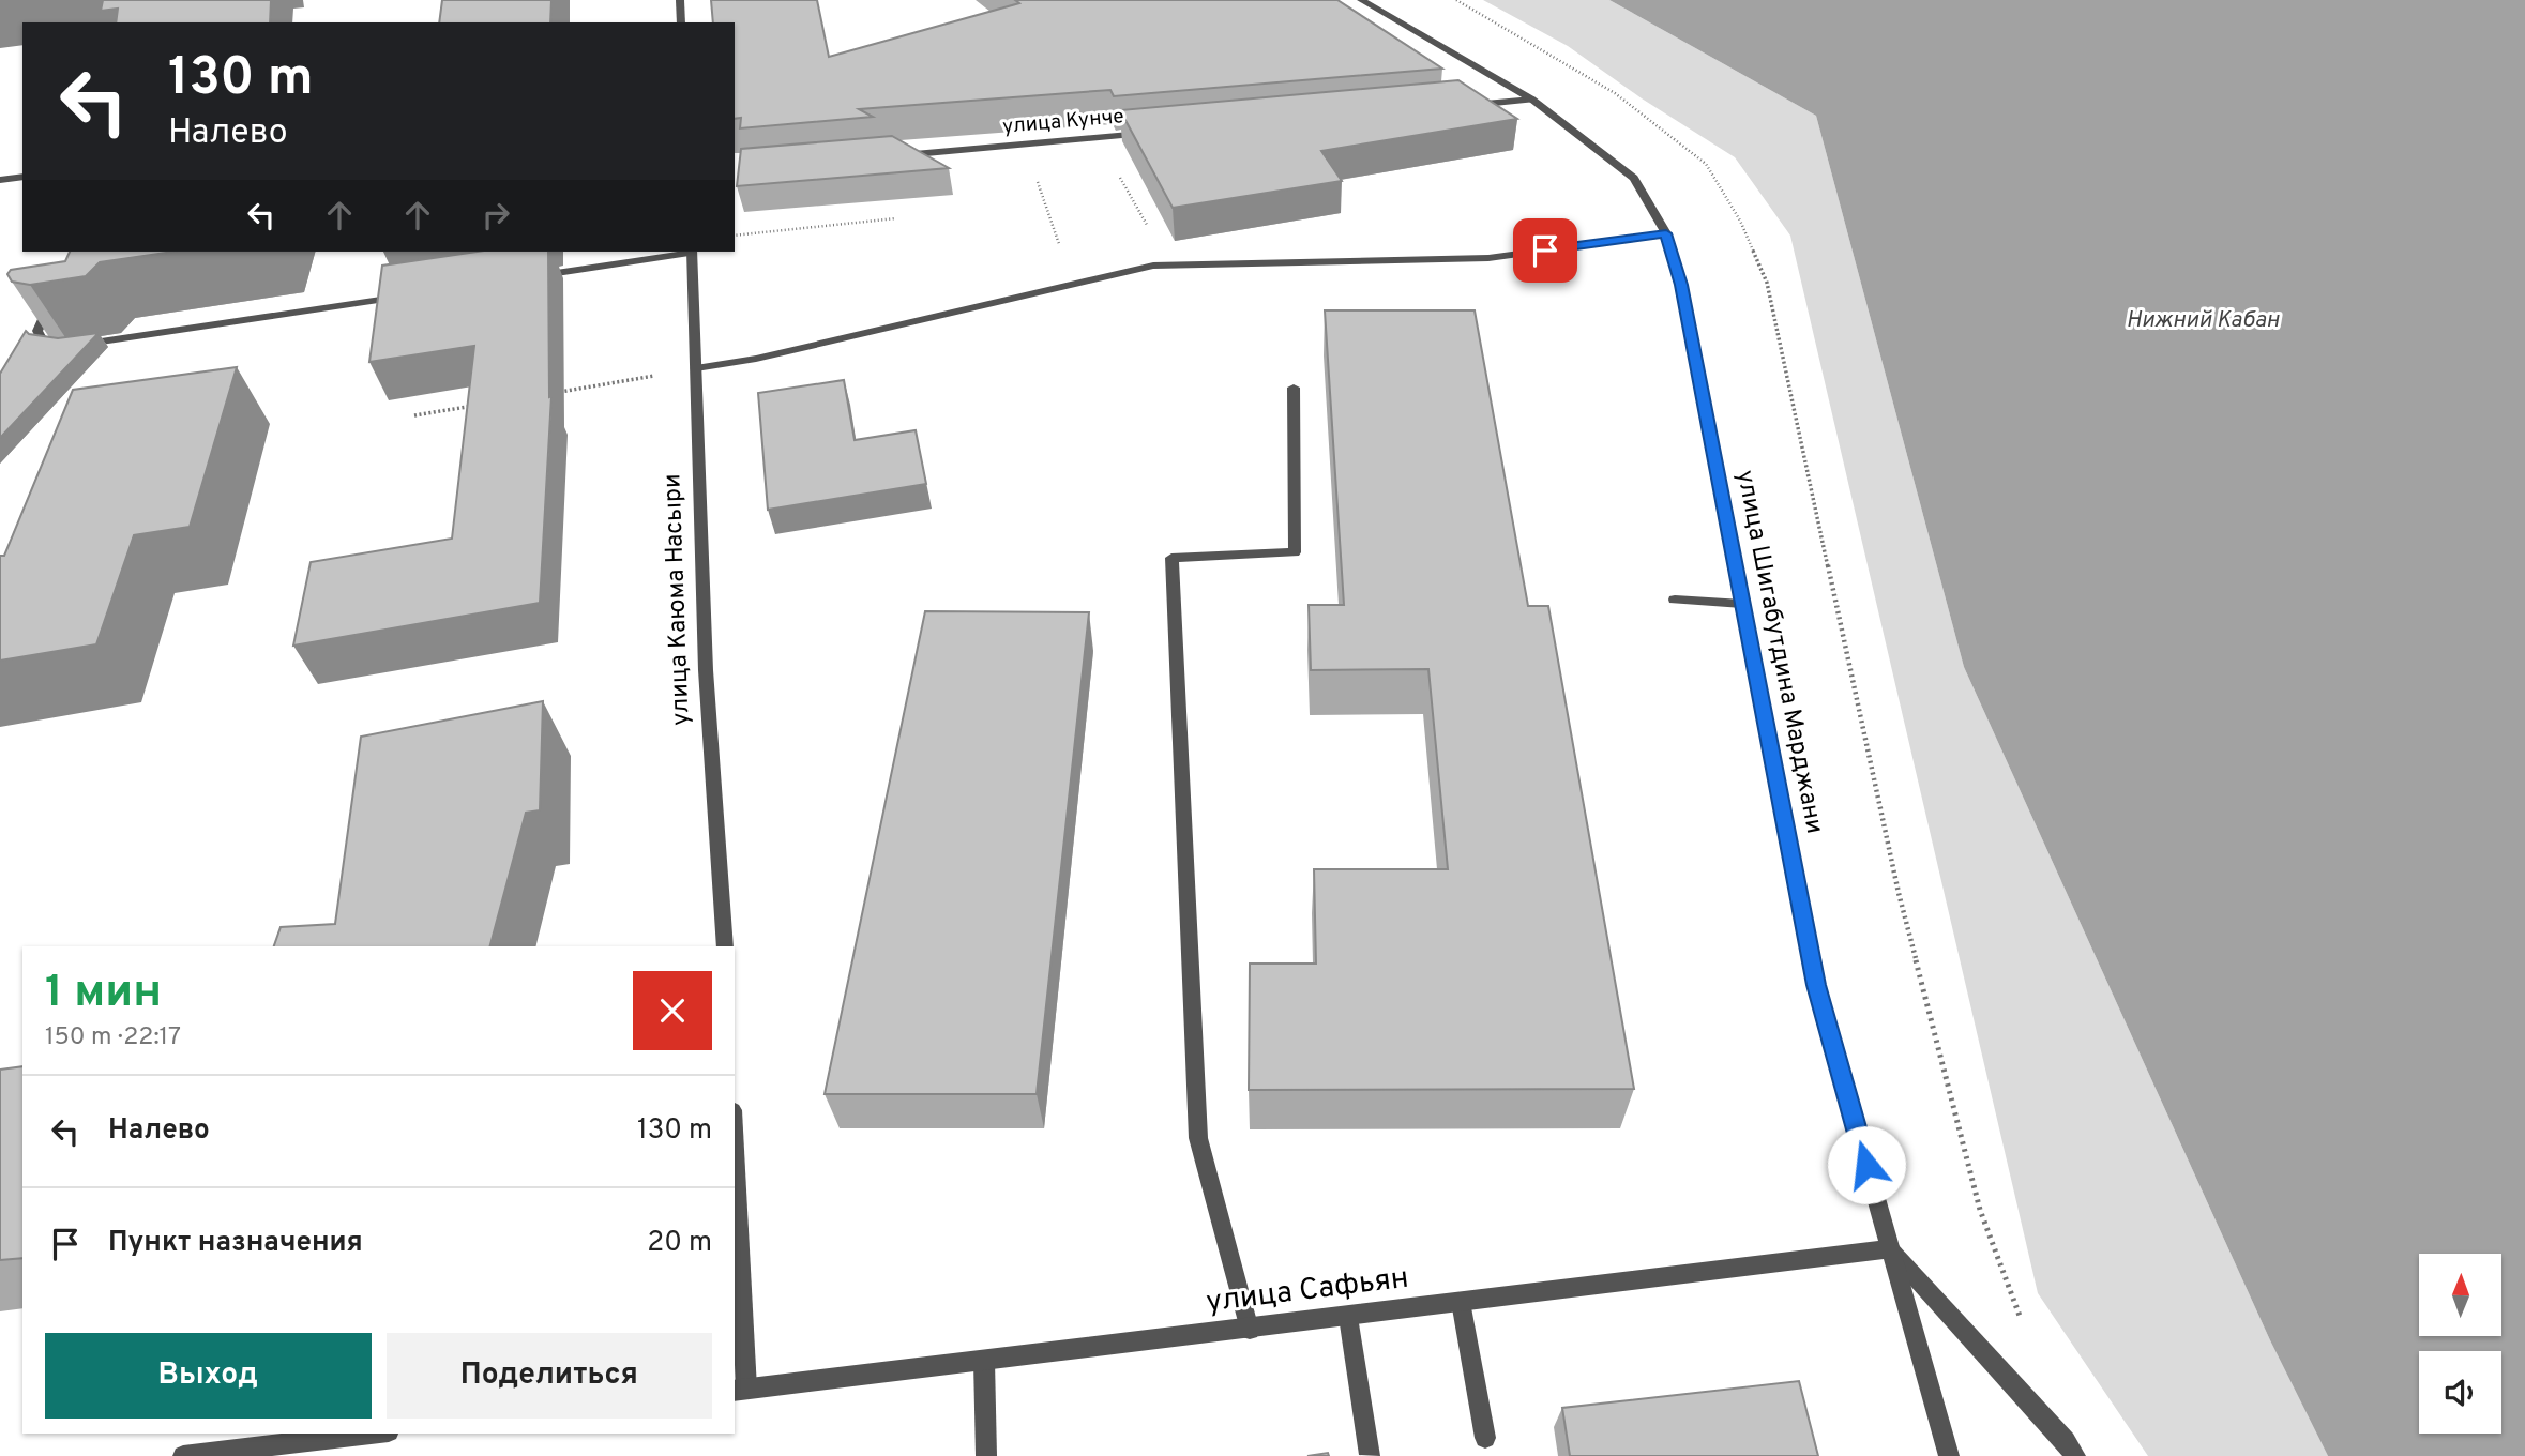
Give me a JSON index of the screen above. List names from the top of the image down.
{
  "streets": {
    "street": [
      "улица Кунче",
      "улица Каюма Насыри",
      "улица Шигабутдина Марджани",
      "улица Сафьян"
    ]
  },
  "crossings": [
    ["улица Шигабутдина Марджани", "улица Сафьян"]
  ],
  "water": ["Нижний Кабан"],
  "north": "top",
  "page": {
    "turn": ["130 m", "Налево"],
    "heading": ["1 мин", "150 m · 22:17"],
    "list": [
      {
        "name": "Налево",
        "value": "130 m"
      },
      {
        "name": "Пункт назначения",
        "value": "20 m"
      }
    ],
    "buttons": ["Выход", "Поделиться"]
  }
}
